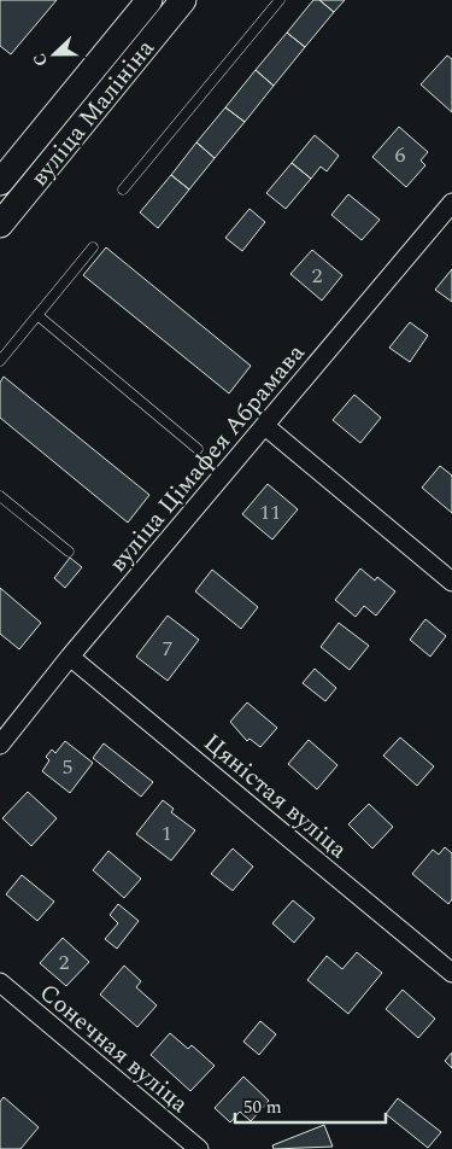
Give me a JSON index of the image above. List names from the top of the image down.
{
  "streets": {
    "main road": ["вуліца Малініна"],
    "street": ["вуліца Цімафея Абрамава", "Цяністая вуліца", "Сонечная вуліца"]
  },
  "crossings": [
    ["вуліца Цімафея Абрамава", "Цяністая вуліца"]
  ],
  "house_numbers": [
    "6",
    "2",
    "11",
    "7",
    "5",
    "1",
    "2"
  ],
  "scale_bar": "50 m",
  "north": "left"
}
